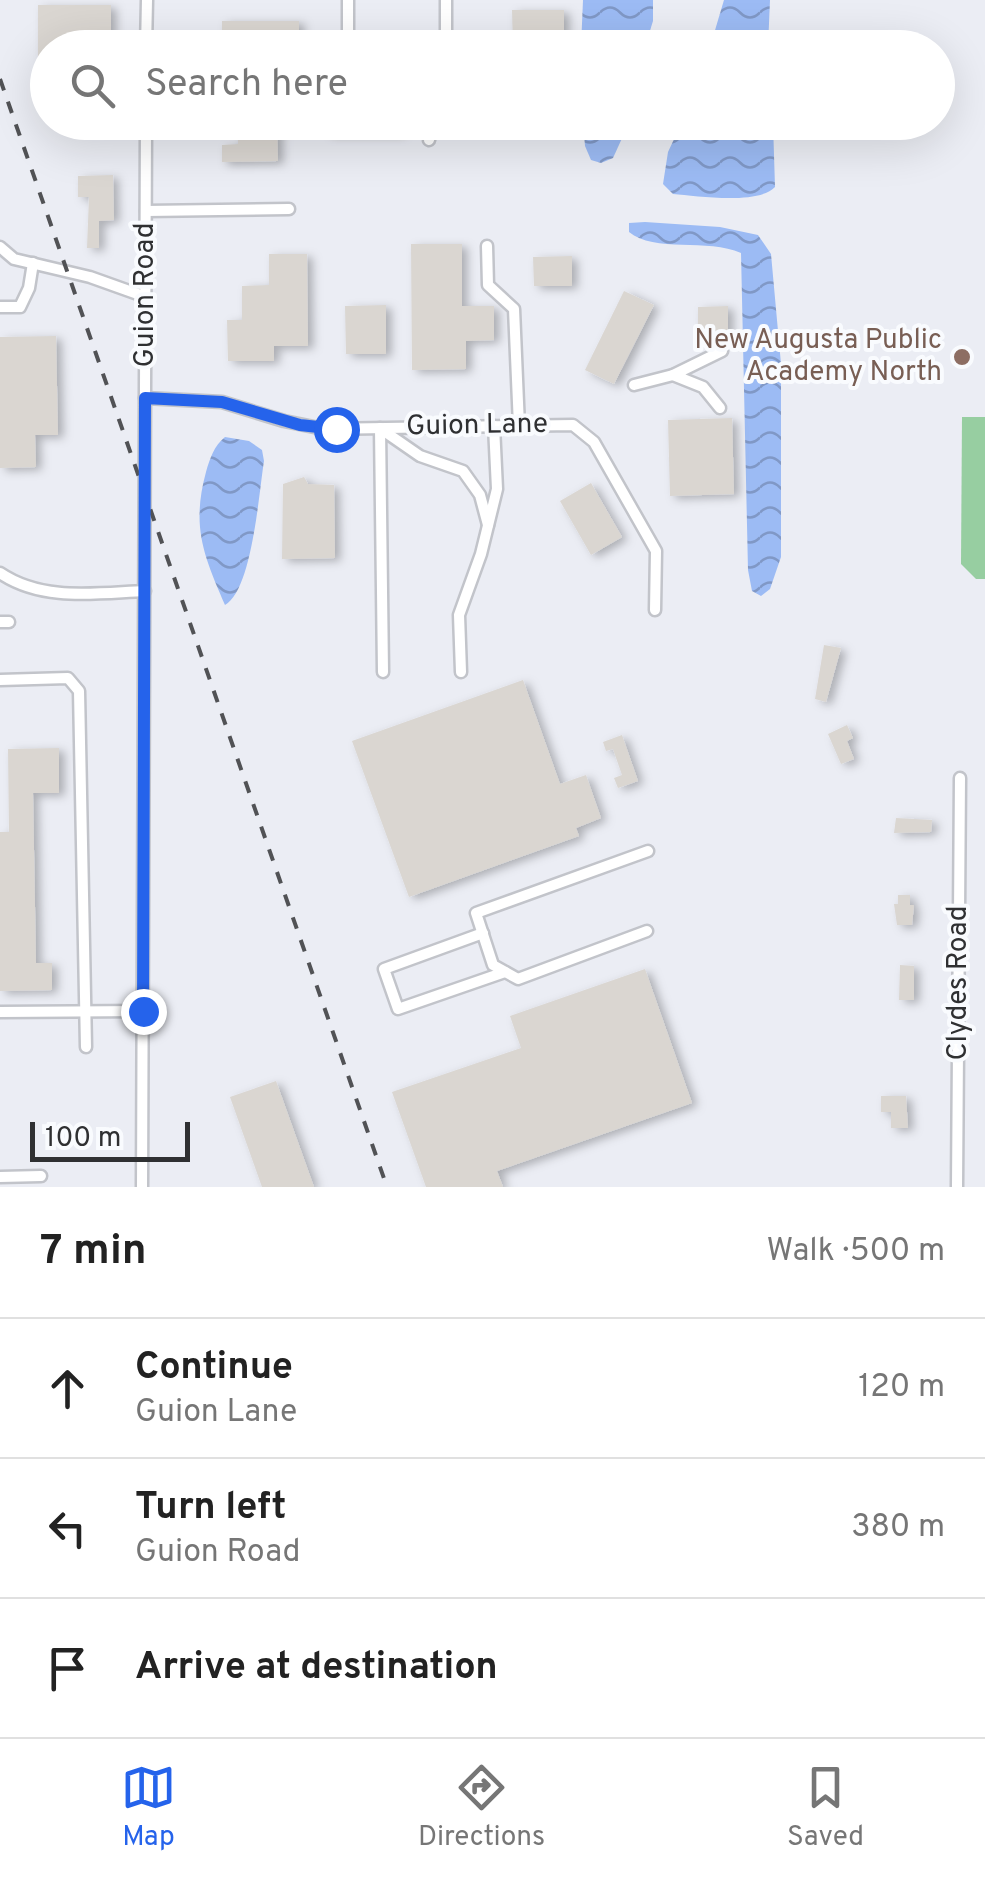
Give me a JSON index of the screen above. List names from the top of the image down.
{
  "streets": {
    "street": ["Guion Road", "Guion Lane", "Clydes Road"]
  },
  "crossings": [
    ["Guion Road", "Guion Lane"]
  ],
  "places": ["New Augusta Public Academy North"],
  "scale_bar": "100 m",
  "page": {
    "search": "Search here",
    "scale": "100 m",
    "heading": ["7 min", "Walk · 500 m"],
    "list": [
      ["Continue", "Guion Lane", "120 m"],
      ["Turn left", "Guion Road", "380 m"],
      "Arrive at destination"
    ],
    "nav": ["Map", "Directions", "Saved"]
  }
}
